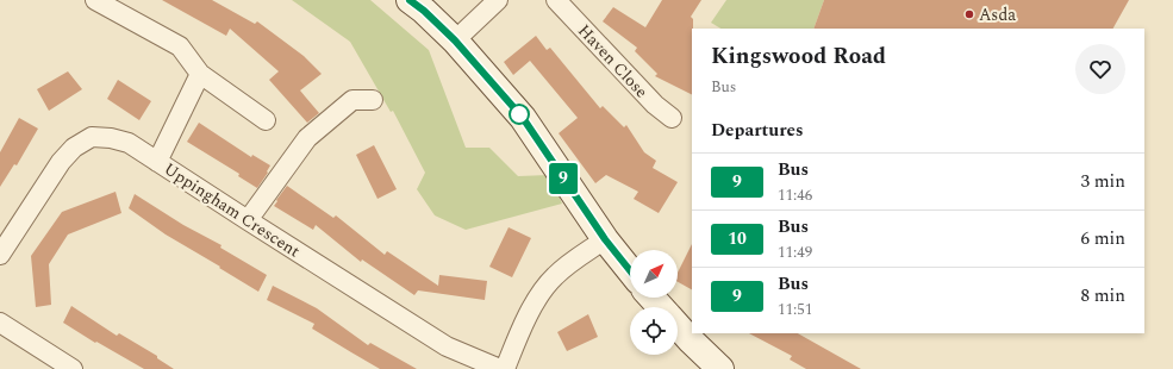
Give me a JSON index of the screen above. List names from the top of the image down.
{
  "streets": {
    "street": ["Haven Close", "Uppingham Crescent"]
  },
  "places": ["Asda"],
  "lines": ["bus line 9"],
  "north": "top right",
  "page": {
    "on_map": "9",
    "heading": [
      ["Kingswood Road", "Bus"],
      "Departures"
    ],
    "list": [
      {
        "mark": "9",
        "name": "Bus",
        "note": "11:46",
        "value": "3 min"
      },
      {
        "mark": "10",
        "name": "Bus",
        "note": "11:49",
        "value": "6 min"
      },
      {
        "mark": "9",
        "name": "Bus",
        "note": "11:51",
        "value": "8 min"
      }
    ]
  }
}
